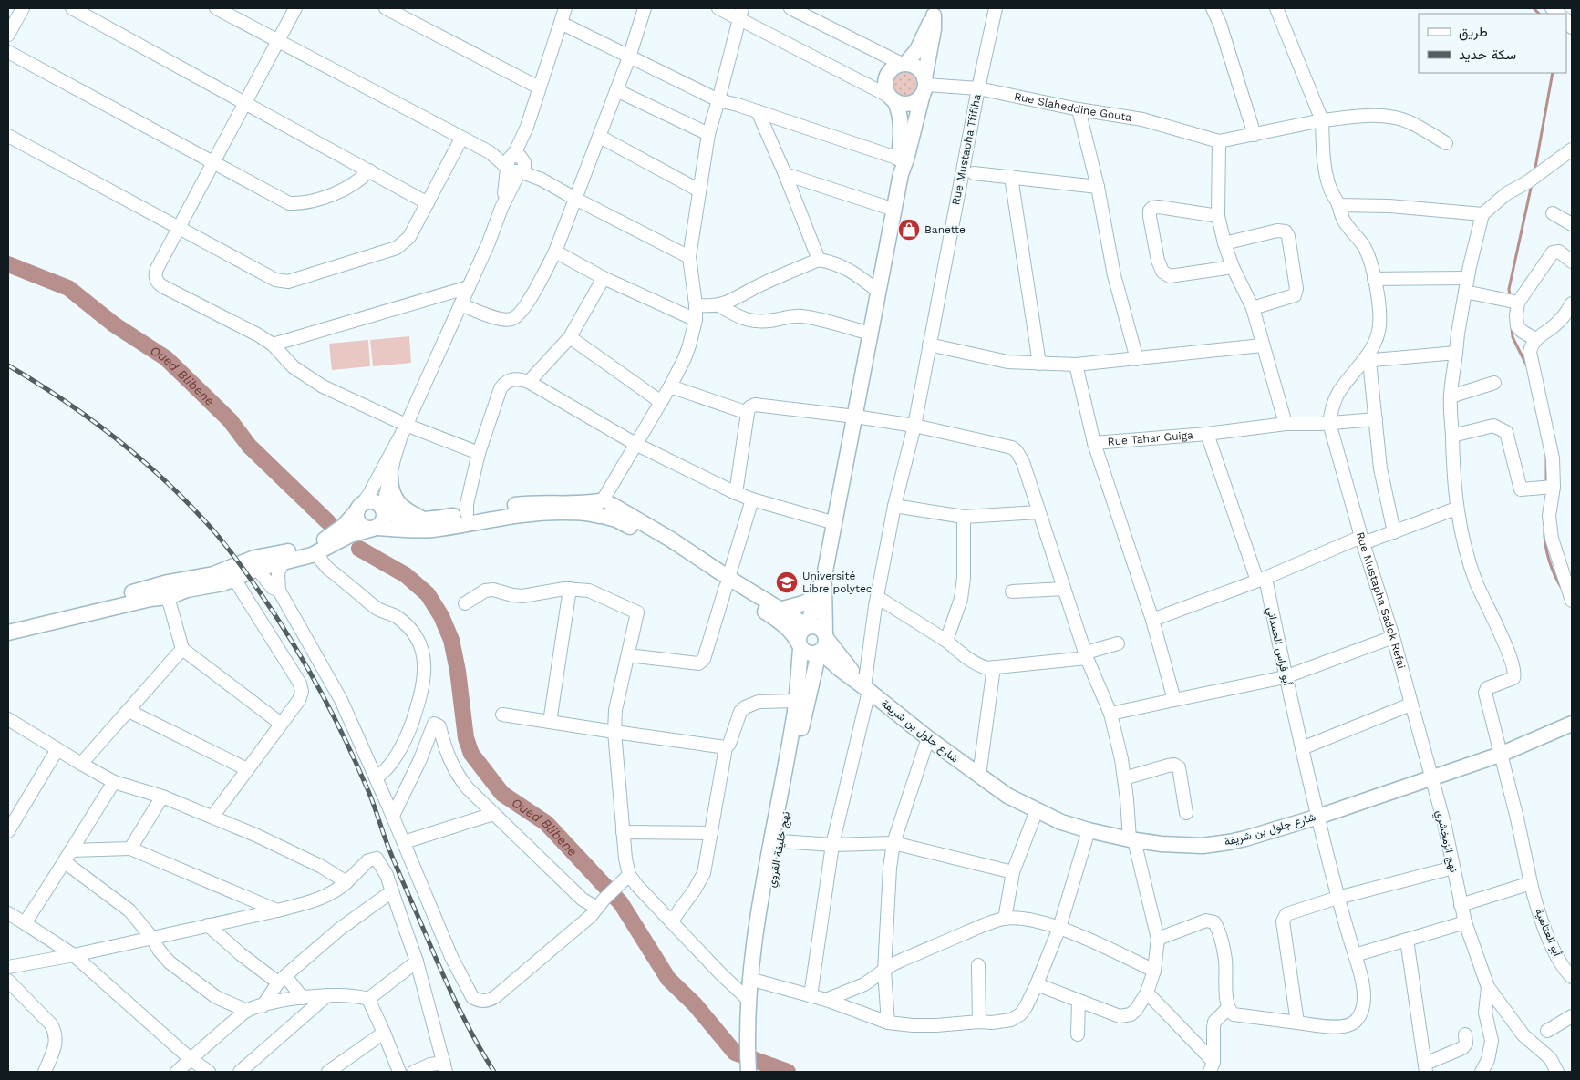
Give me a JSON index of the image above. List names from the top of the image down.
{
  "streets": {
    "main road": ["شارع جلول بن شريفة", "نهج خليفة القروي"],
    "street": [
      "Rue Slaheddine Gouta",
      "Rue Mustapha Tfifiha",
      "Rue Tahar Guiga",
      "Rue Mustapha Sadok Refai",
      "أبو فراس الحمداني",
      "نهج الزمخشري",
      "أبو العتاهية"
    ]
  },
  "crossings": [
    ["Rue Slaheddine Gouta", "Rue Mustapha Tfifiha"],
    ["Rue Tahar Guiga", "Rue Mustapha Sadok Refai"],
    ["Rue Tahar Guiga", "أبو فراس الحمداني"],
    ["Rue Mustapha Sadok Refai", "شارع جلول بن شريفة"],
    ["Rue Mustapha Sadok Refai", "نهج الزمخشري"],
    ["أبو فراس الحمداني", "شارع جلول بن شريفة"],
    ["شارع جلول بن شريفة", "نهج الزمخشري"],
    ["شارع جلول بن شريفة", "نهج خليفة القروي"],
    ["شارع جلول بن شريفة", "أبو العتاهية"]
  ],
  "water": ["Oued Blibene"],
  "places": {
    "shop": ["Banette"],
    "school or university": ["Université Libre polytec"]
  },
  "legend": ["طريق", "سكة حديد"]
}
